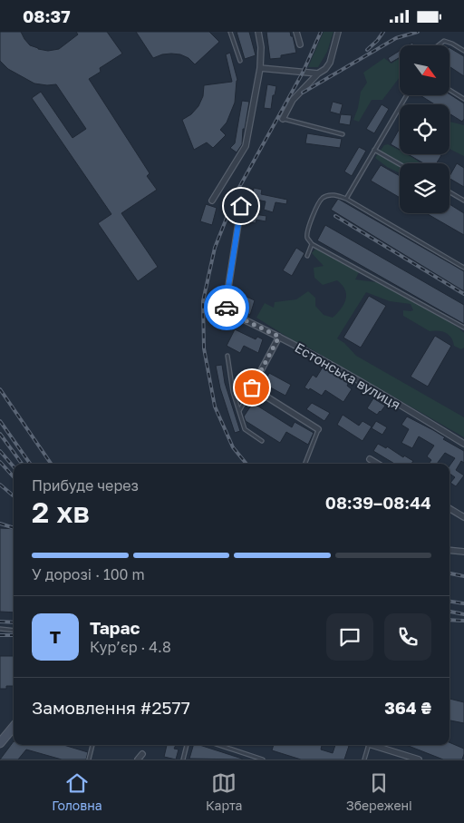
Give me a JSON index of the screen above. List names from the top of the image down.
{
  "streets": {
    "street": ["Естонська вулиця"]
  },
  "north": "bottom right",
  "page": {
    "status": "08:37",
    "heading": ["2 хв", "Прибуде через", "08:39–08:44"],
    "panel": [
      "Тарас",
      "Кур’єр · 4.8",
      "Замовлення #2577",
      "364 ₴"
    ],
    "bar": "У дорозі · 100 m",
    "round": "Т",
    "tabs": ["Головна", "Карта", "Збережені"]
  }
}
